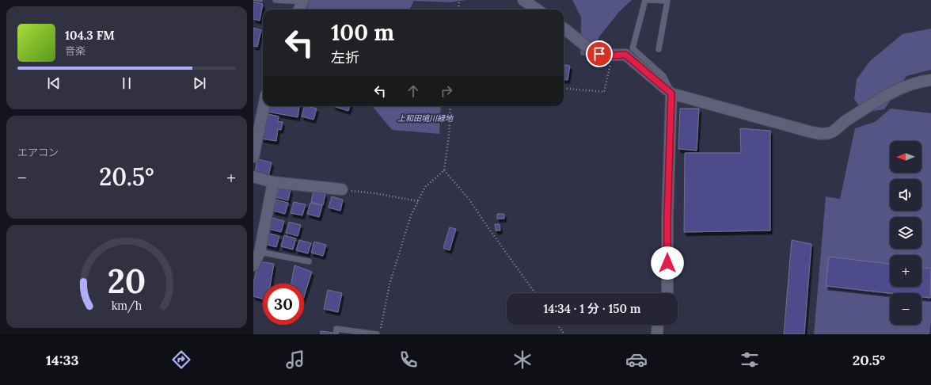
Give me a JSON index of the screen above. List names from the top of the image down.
{
  "parks": ["上和田境川緑地"],
  "north": "left",
  "page": {
    "turn": ["100 m", "左折"],
    "song": ["104.3 FM", "音楽"],
    "tile": "エアコン",
    "map_buttons": ["+", "−"],
    "heat": ["−", "20.5°", "+"],
    "limit": "30",
    "trip": "14:34 · 1 分 · 150 m",
    "tabs": ["14:33", "20.5°"],
    "gauge": ["20", "km/h"]
  }
}
